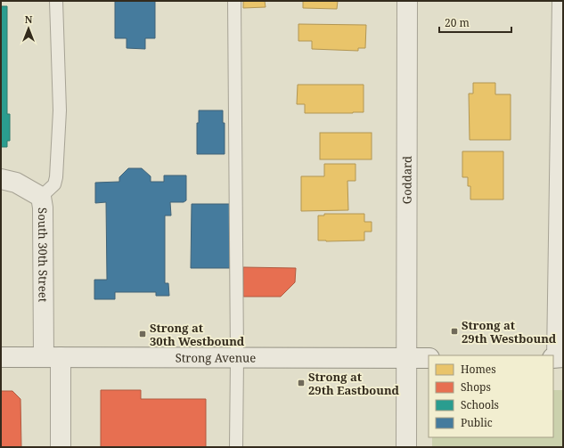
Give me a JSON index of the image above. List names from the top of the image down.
{
  "streets": {
    "street": ["Goddard", "South 30th Street", "Strong Avenue"]
  },
  "crossings": [
    ["Goddard", "Strong Avenue"],
    ["South 30th Street", "Strong Avenue"]
  ],
  "places": {
    "transit": ["Strong at 29th Westbound", "Strong at 30th Westbound", "Strong at 29th Eastbound"]
  },
  "legend": [
    "Homes",
    "Shops",
    "Schools",
    "Public"
  ],
  "scale_bar": "20 m",
  "north": "top"
}
